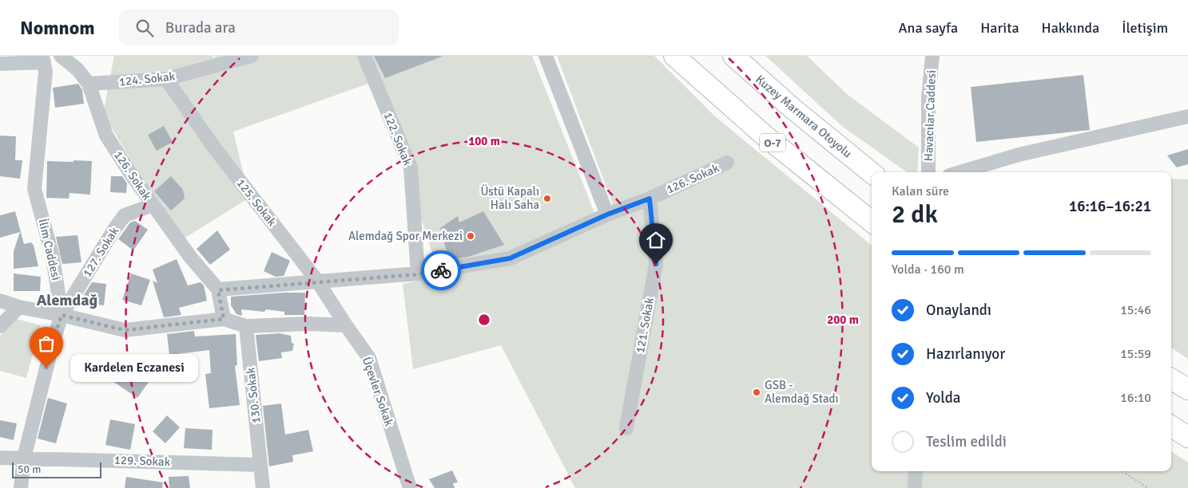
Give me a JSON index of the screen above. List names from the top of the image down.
{
  "streets": {
    "highway": ["Kuzey Marmara Otoyolu", "O-7"],
    "street": [
      "124. Sokak",
      "Havacılar Caddesi",
      "122. Sokak",
      "126. Sokak",
      "125. Sokak",
      "İlim Caddesi",
      "127. Sokak",
      "121. Sokak",
      "Üçevler Sokak",
      "130. Sokak",
      "129. Sokak"
    ]
  },
  "crossings": [
    ["124. Sokak", "126. Sokak"],
    ["124. Sokak", "125. Sokak"],
    ["122. Sokak", "126. Sokak"],
    ["126. Sokak", "125. Sokak"],
    ["126. Sokak", "127. Sokak"],
    ["126. Sokak", "121. Sokak"],
    ["125. Sokak", "Üçevler Sokak"],
    ["İlim Caddesi", "127. Sokak"],
    ["İlim Caddesi", "129. Sokak"],
    ["130. Sokak", "129. Sokak"]
  ],
  "districts": ["Alemdağ"],
  "places": [
    "Üstü Kapalı Halı Saha",
    "Alemdağ Spor Merkezi",
    "Kardelen Eczanesi",
    "GSB - Alemdağ Stadı"
  ],
  "scale_bar": "50 m",
  "page": {
    "header": "Nomnom",
    "search": "Burada ara",
    "nav": [
      "Ana sayfa",
      "Harita",
      "Hakkında",
      "İletişim"
    ],
    "heading": ["2 dk", "Kalan süre", "16:16–16:21"],
    "bar": "Yolda · 160 m",
    "list": [
      ["Onaylandı", "15:46"],
      ["Hazırlanıyor", "15:59"],
      ["Yolda", "16:10"],
      "Teslim edildi"
    ],
    "bubble": "Kardelen Eczanesi",
    "scale": "50 m"
  },
  "rings": ["100 m", "200 m"]
}
